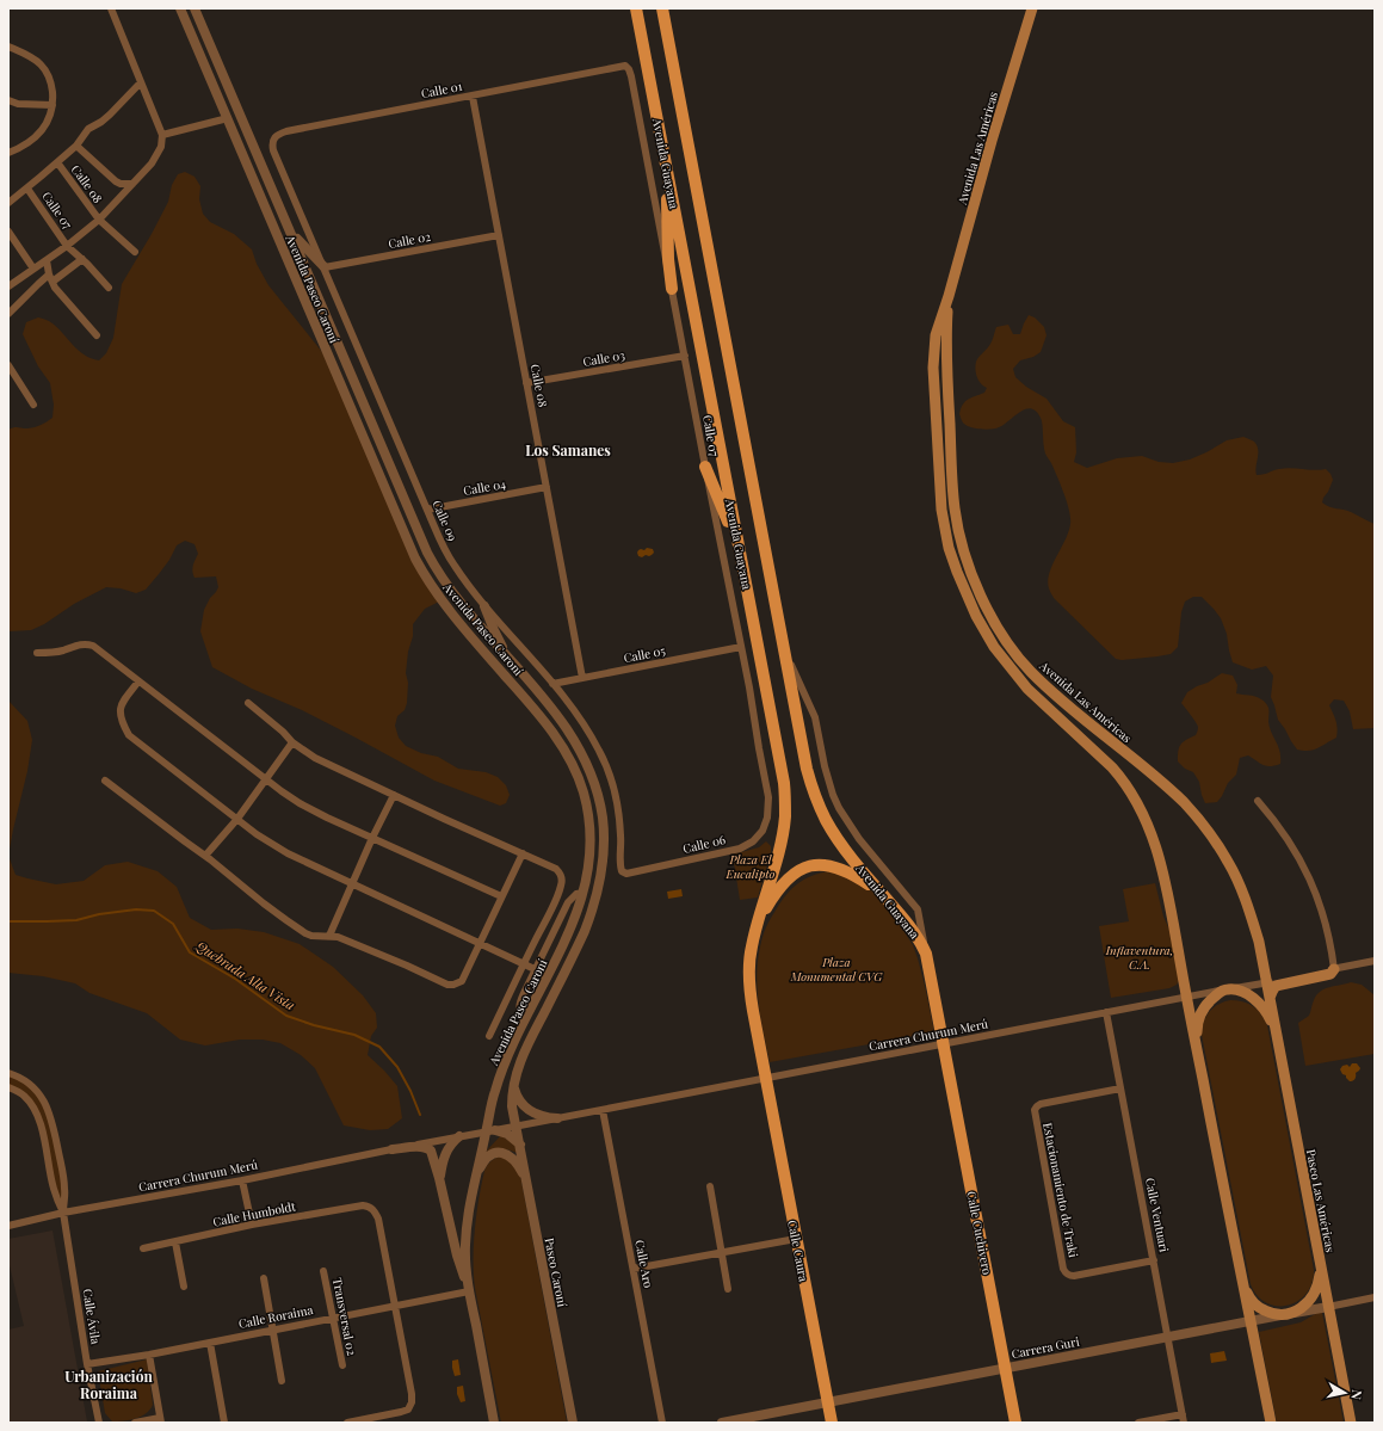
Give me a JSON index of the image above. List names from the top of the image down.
{
  "streets": {
    "main road": [
      "Avenida Las Américas",
      "Avenida Guayana",
      "Paseo Las Américas",
      "Calle Cuchivero",
      "Calle Caura"
    ],
    "street": [
      "Calle 01",
      "Calle 08",
      "Calle 07",
      "Calle 02",
      "Avenida Paseo Caroní",
      "Calle 03",
      "Calle 04",
      "Calle 09",
      "Calle 05",
      "Calle 06",
      "Carrera Churum Merú",
      "Estacionamiento de Traki",
      "Calle Humboldt",
      "Calle Ventuari",
      "Calle Aro",
      "Paseo Caroní",
      "Calle Ávila",
      "Calle Roraima",
      "Transversal 02",
      "Carrera Guri"
    ]
  },
  "crossings": [
    ["Calle 01", "Calle 08"],
    ["Calle 01", "Calle 07"],
    ["Calle 01", "Calle 09"],
    ["Avenida Las Américas", "Carrera Churum Merú"],
    ["Avenida Las Américas", "Paseo Las Américas"],
    ["Avenida Guayana", "Carrera Churum Merú"],
    ["Avenida Guayana", "Calle Cuchivero"],
    ["Avenida Guayana", "Calle Caura"],
    ["Calle 08", "Calle 02"],
    ["Calle 08", "Calle 03"],
    ["Calle 08", "Calle 04"],
    ["Calle 08", "Calle 05"],
    ["Calle 07", "Calle 03"],
    ["Calle 07", "Calle 05"],
    ["Calle 07", "Calle 06"],
    ["Calle 02", "Calle 09"],
    ["Avenida Paseo Caroní", "Carrera Churum Merú"],
    ["Avenida Paseo Caroní", "Paseo Caroní"],
    ["Calle 04", "Calle 09"],
    ["Calle 09", "Calle 05"],
    ["Calle 09", "Calle 06"],
    ["Carrera Churum Merú", "Paseo Las Américas"],
    ["Carrera Churum Merú", "Calle Ventuari"],
    ["Carrera Churum Merú", "Calle Cuchivero"],
    ["Carrera Churum Merú", "Calle Caura"],
    ["Carrera Churum Merú", "Calle Aro"],
    ["Carrera Churum Merú", "Paseo Caroní"],
    ["Carrera Churum Merú", "Calle Ávila"],
    ["Estacionamiento de Traki", "Calle Ventuari"],
    ["Paseo Las Américas", "Carrera Guri"],
    ["Calle Humboldt", "Calle Roraima"],
    ["Calle Ventuari", "Carrera Guri"],
    ["Calle Cuchivero", "Carrera Guri"],
    ["Calle Caura", "Carrera Guri"],
    ["Calle Ávila", "Calle Roraima"],
    ["Calle Roraima", "Transversal 02"]
  ],
  "districts": ["Los Samanes", "Urbanización Roraima"],
  "water": ["Quebrada Alta Vista"],
  "parks": ["Plaza El Eucalipto", "Inflaventura, C.A.", "Plaza Monumental CVG"],
  "north": "right"
}
